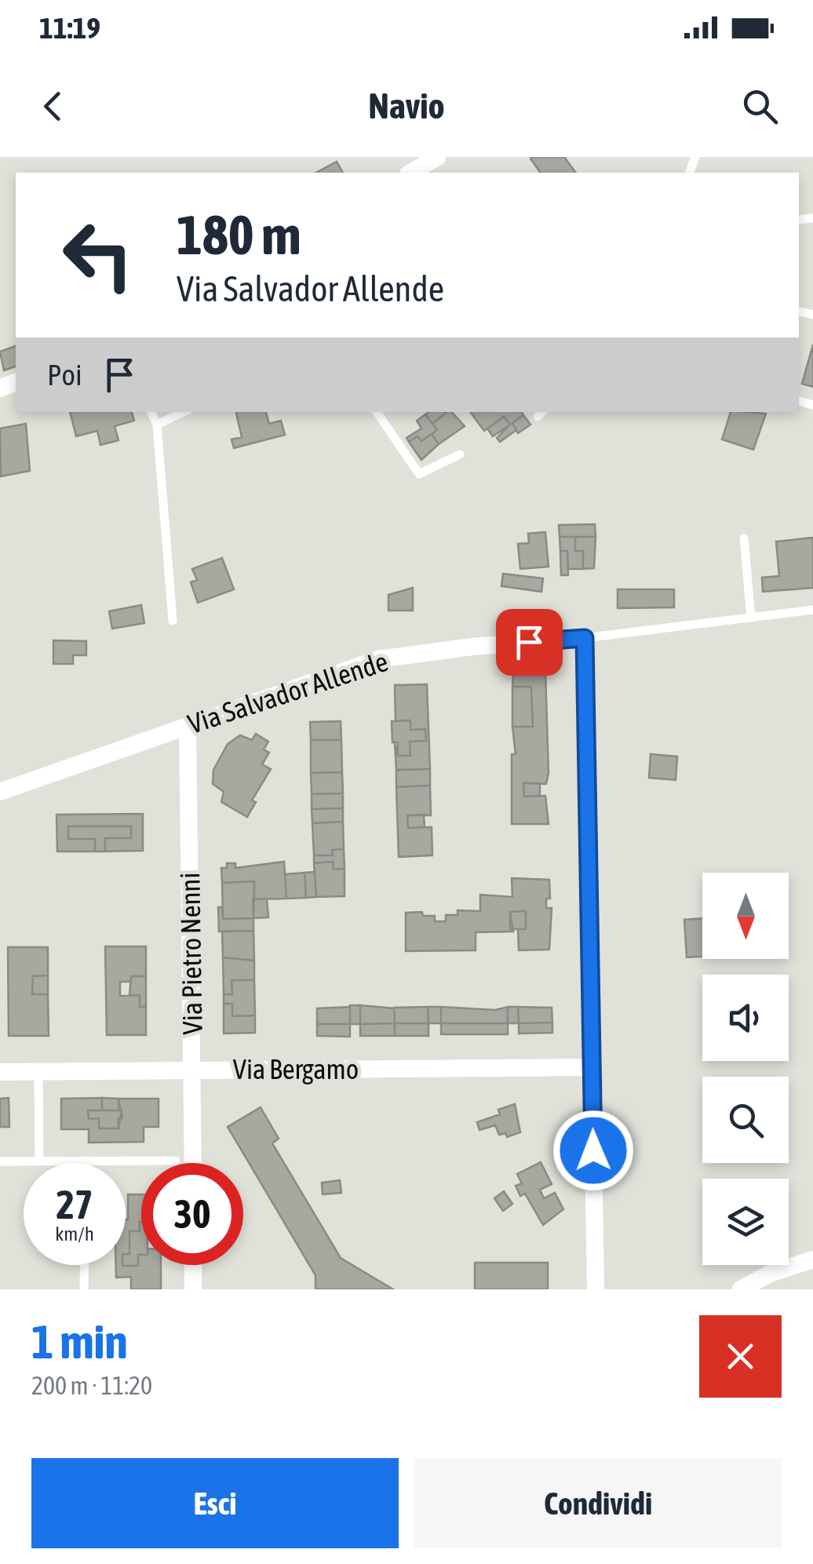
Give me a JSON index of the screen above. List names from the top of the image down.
{
  "streets": {
    "street": ["Via Salvador Allende", "Via Pietro Nenni", "Via Bergamo"]
  },
  "crossings": [
    ["Via Salvador Allende", "Via Pietro Nenni"],
    ["Via Pietro Nenni", "Via Bergamo"]
  ],
  "north": "bottom",
  "page": {
    "status": "11:19",
    "header": "Navio",
    "turn": ["180 m", "Via Salvador Allende"],
    "then": "Poi",
    "speed": "27 km/h",
    "limit": "30",
    "heading": ["1 min", "200 m · 11:20"],
    "buttons": ["Esci", "Condividi"]
  }
}
